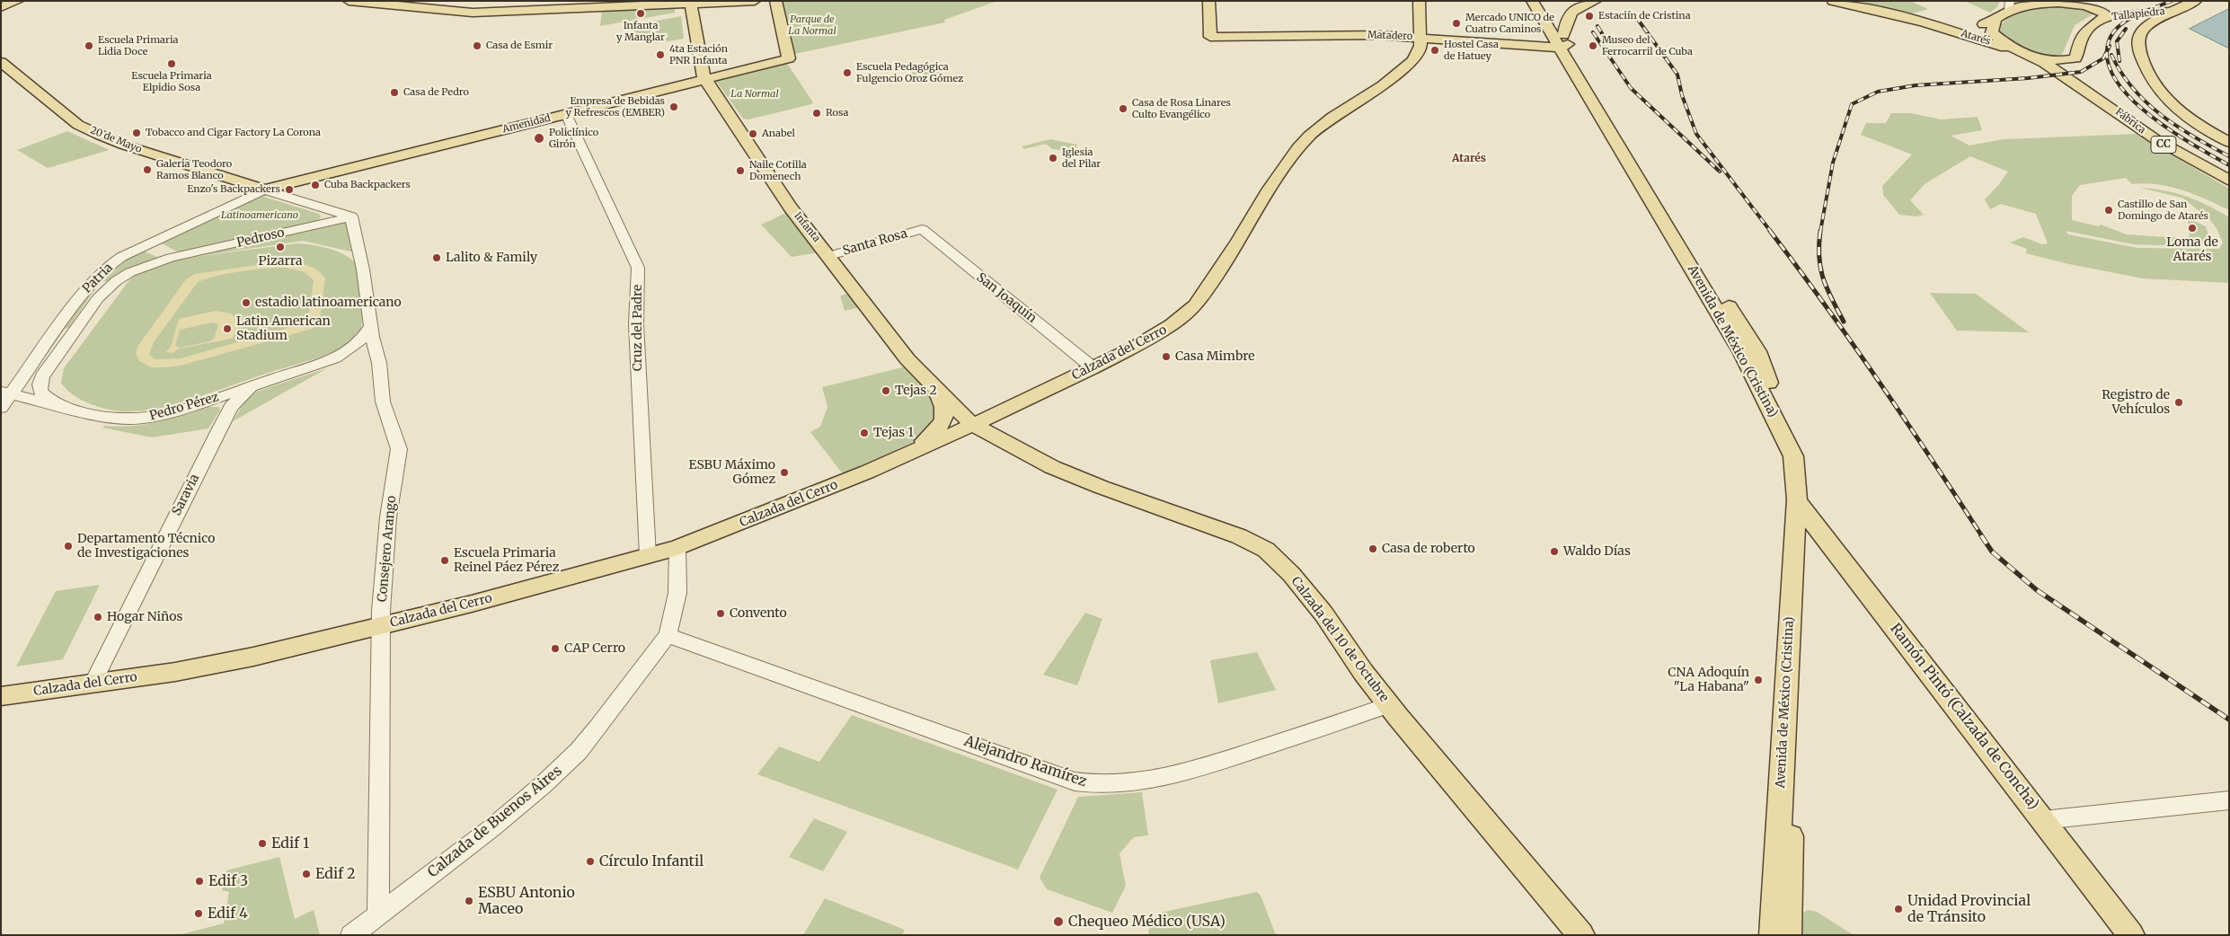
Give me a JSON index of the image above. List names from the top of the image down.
{
  "streets": {
    "main road": [
      "Tallapiedra",
      "Matadero",
      "Atarés",
      "Fábrica",
      "Amenidad",
      "20 de Mayo",
      "CC",
      "Infanta",
      "Avenida de México (Cristina)",
      "Calzada del Cerro",
      "Calzada del 10 de Octubre",
      "Ramón Pintó (Calzada de Concha)"
    ],
    "street": [
      "Pedroso",
      "Santa Rosa",
      "Patria",
      "San Joaquín",
      "Cruz del Padre",
      "Pedro Pérez",
      "Saravia",
      "Consejero Arango",
      "Alejandro Ramírez",
      "Calzada de Buenos Aires"
    ]
  },
  "crossings": [
    ["Tallapiedra", "Atarés"],
    ["Matadero", "Avenida de México (Cristina)"],
    ["Matadero", "Calzada del Cerro"],
    ["Atarés", "Fábrica"],
    ["Amenidad", "20 de Mayo"],
    ["Amenidad", "Infanta"],
    ["Amenidad", "Patria"],
    ["Amenidad", "Cruz del Padre"],
    ["20 de Mayo", "Pedroso"],
    ["20 de Mayo", "Patria"],
    ["20 de Mayo", "Consejero Arango"],
    ["Infanta", "Santa Rosa"],
    ["Infanta", "Calzada del Cerro"],
    ["Infanta", "Calzada del 10 de Octubre"],
    ["Pedroso", "Patria"],
    ["Pedroso", "Consejero Arango"],
    ["Santa Rosa", "San Joaquín"],
    ["Patria", "Pedro Pérez"],
    ["San Joaquín", "Calzada del Cerro"],
    ["Cruz del Padre", "Calzada del Cerro"],
    ["Avenida de México (Cristina)", "Ramón Pintó (Calzada de Concha)"],
    ["Calzada del Cerro", "Saravia"],
    ["Calzada del Cerro", "Consejero Arango"],
    ["Calzada del Cerro", "Calzada del 10 de Octubre"],
    ["Calzada del Cerro", "Calzada de Buenos Aires"],
    ["Pedro Pérez", "Saravia"],
    ["Pedro Pérez", "Consejero Arango"],
    ["Consejero Arango", "Calzada de Buenos Aires"],
    ["Calzada del 10 de Octubre", "Alejandro Ramírez"],
    ["Alejandro Ramírez", "Calzada de Buenos Aires"]
  ],
  "districts": ["Atarés"],
  "parks": ["Parque de La Normal", "La Normal", "Latinoamericano"],
  "places": [
    "Infanta y Manglar",
    "Estaciín de Cristina",
    "Mercado UNICO de Cuatro Caminos",
    "Escuela Primaria Lidia Doce",
    "Casa de Esmir",
    "Museo del Ferrocarril de Cuba",
    "Hostel Casa de Hatuey",
    "4ta Estación PNR Infanta",
    "Escuela Primaria Elpidio Sosa",
    "Escuela Pedagógica Fulgencio Oroz Gómez",
    "Casa de Pedro",
    "Empresa de Bebidas y Refrescos (EMBER)",
    "Casa de Rosa Linares Culto Evangélico",
    "Rosa",
    "Tobacco and Cigar Factory La Corona",
    "Anabel",
    "Policlínico Girón",
    "Iglesia del Pilar",
    "Galeria Teodoro Ramos Blanco",
    "Naile Cotilla Domenech",
    "Cuba Backpackers",
    "Enzo's Backpackers",
    "Castillo de San Domingo de Atarés",
    "Loma de Atarés",
    "Pizarra",
    "Lalito & Family",
    "estadio latinoamericano",
    "Latin American Stadium",
    "Casa Mimbre",
    "Tejas 2",
    "Registro de Vehículos",
    "Tejas 1",
    "ESBU Máximo Gómez",
    "Departamento Técnico de Investigaciones",
    "Casa de roberto",
    "Waldo Días",
    "Escuela Primaria Reinel Páez Pérez",
    "Convento",
    "Hogar Niños",
    "CAP Cerro",
    "CNA Adoquín \"La Habana\"",
    "Edif 1",
    "Círculo Infantil",
    "Edif 2",
    "Edif 3",
    "ESBU Antonio Maceo",
    "Unidad Provincial de Tránsito",
    "Edif 4",
    "Chequeo Médico (USA)"
  ]
}
